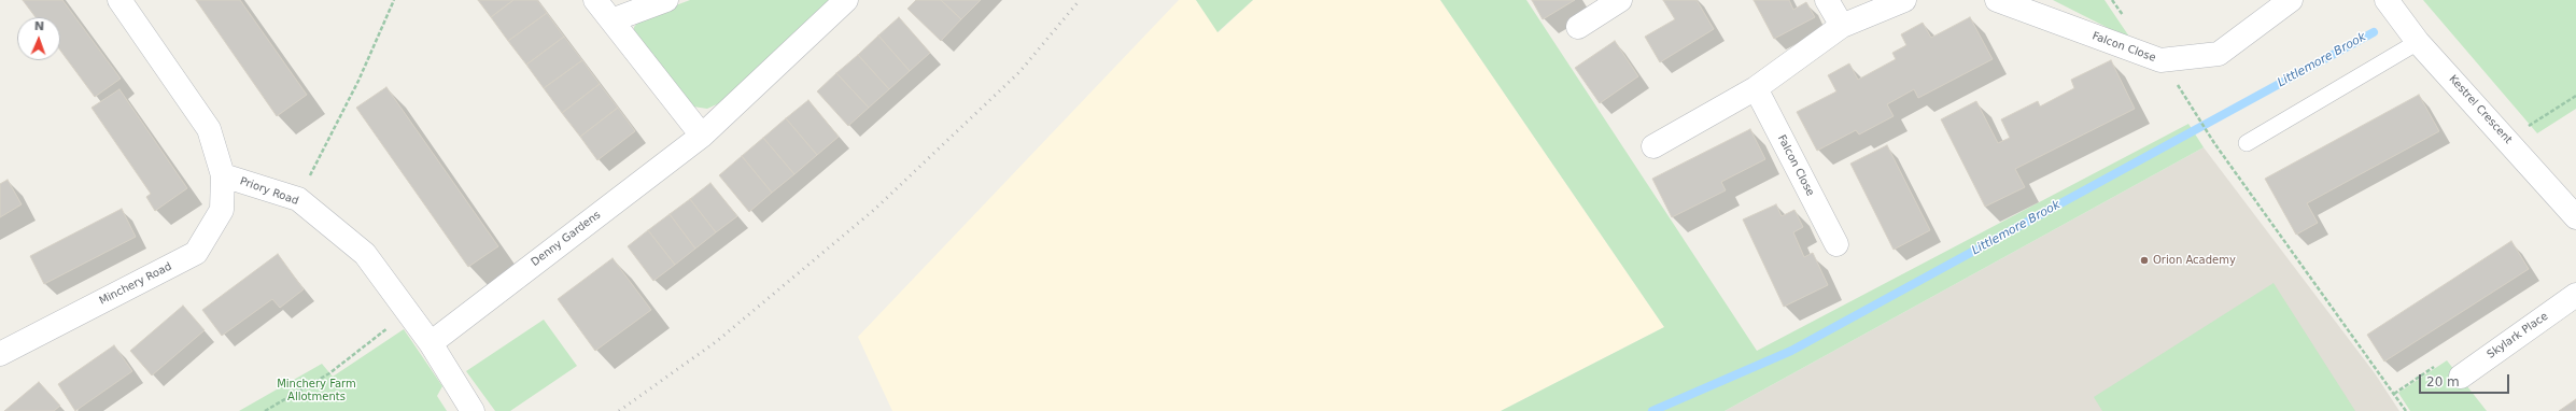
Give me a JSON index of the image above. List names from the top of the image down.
{
  "streets": {
    "street": [
      "Falcon Close",
      "Kestrel Crescent",
      "Priory Road",
      "Denny Gardens",
      "Minchery Road",
      "Skylark Place"
    ]
  },
  "crossings": [
    ["Priory Road", "Denny Gardens"],
    ["Priory Road", "Minchery Road"]
  ],
  "water": ["Littlemore Brook"],
  "parks": ["Minchery Farm Allotments"],
  "places": ["Orion Academy"],
  "scale_bar": "20 m",
  "north": "top"
}
